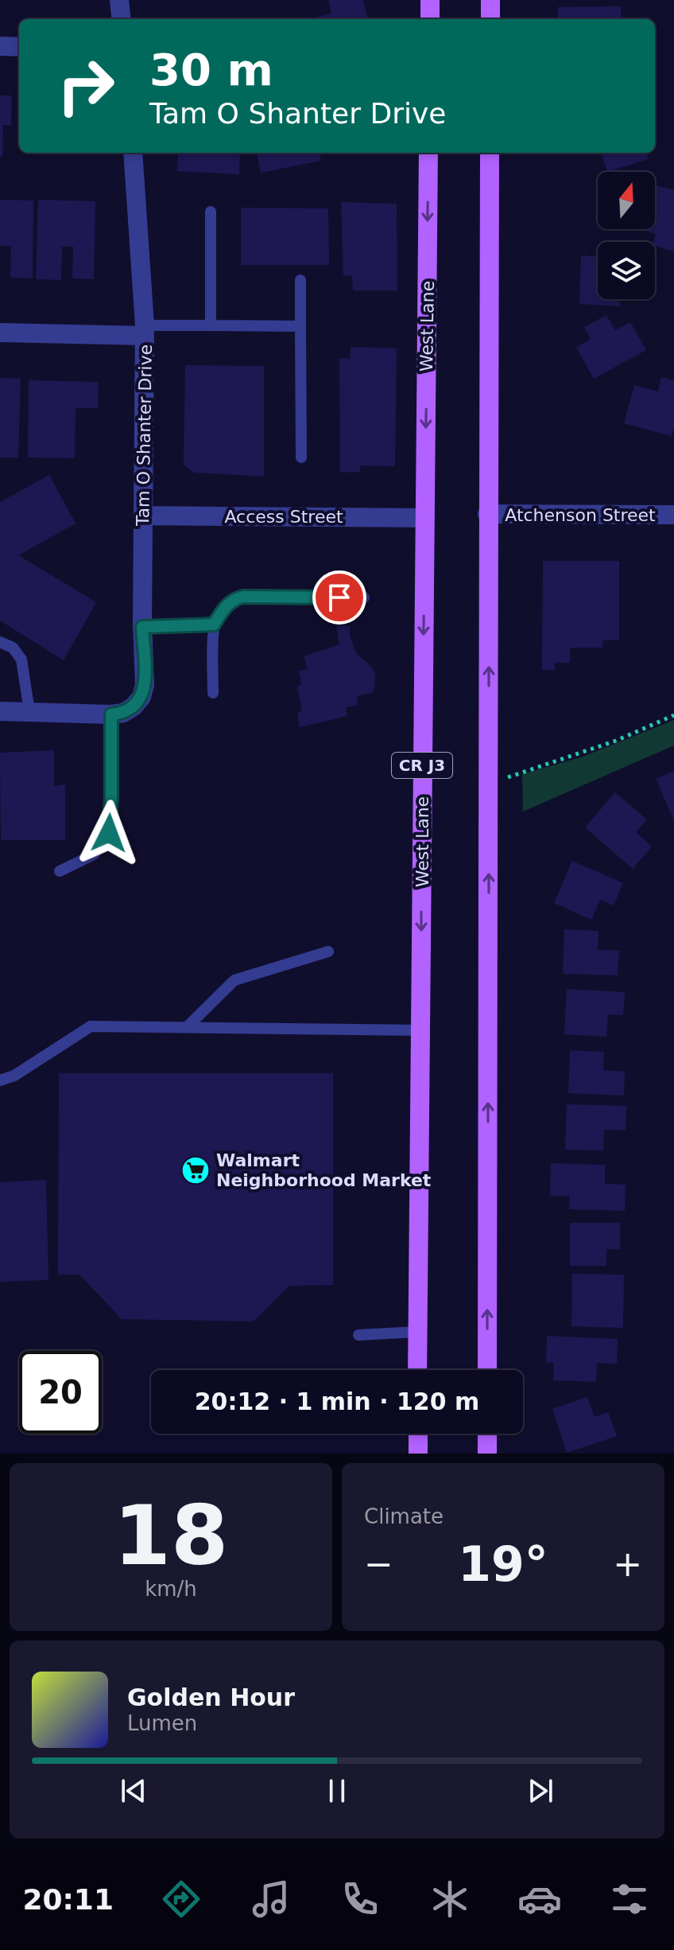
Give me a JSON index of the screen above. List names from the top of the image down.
{
  "streets": {
    "main road": ["West Lane", "CR J3"],
    "street": ["Tam O Shanter Drive", "Atchenson Street", "Access Street"]
  },
  "crossings": [
    ["West Lane", "Access Street"],
    ["Tam O Shanter Drive", "Access Street"]
  ],
  "places": {
    "supermarket": ["Walmart Neighborhood Market"]
  },
  "north": "top",
  "page": {
    "turn": ["30 m", "Tam O Shanter Drive"],
    "limit": "20",
    "trip": "20:12 · 1 min · 120 m",
    "tile": [
      ["18", "km/h"],
      "Climate"
    ],
    "heat": ["−", "19°", "+"],
    "song": ["Golden Hour", "Lumen"],
    "tabs": "20:11"
  }
}
